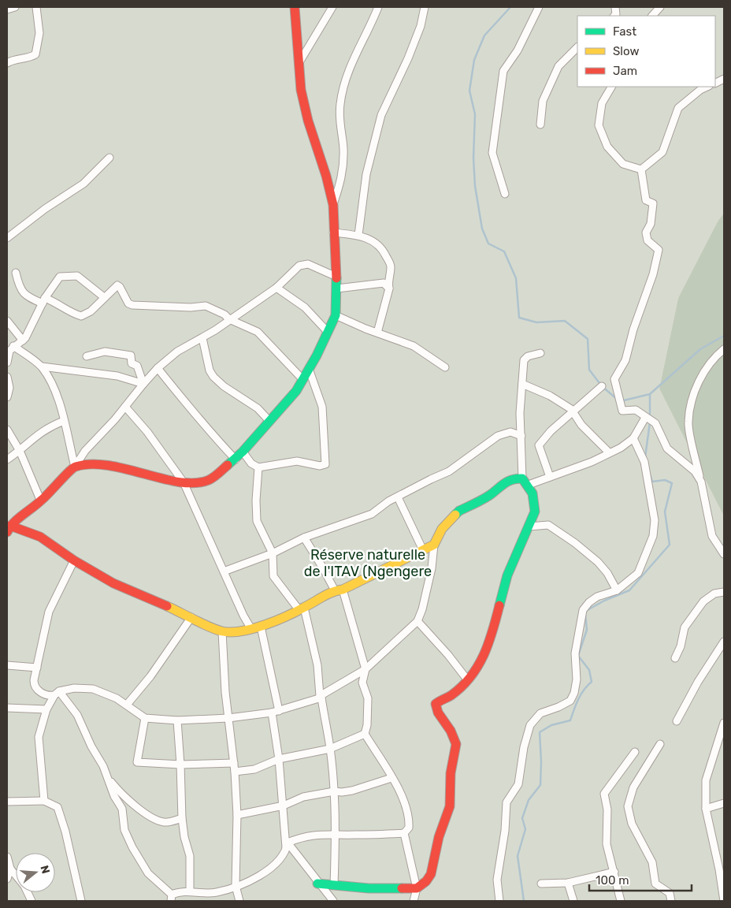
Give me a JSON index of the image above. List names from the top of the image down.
{
  "parks": ["Réserve naturelle de l'ITAV (Ngengere"],
  "legend": ["Fast", "Slow", "Jam"],
  "scale_bar": "100 m",
  "north": "right"
}
